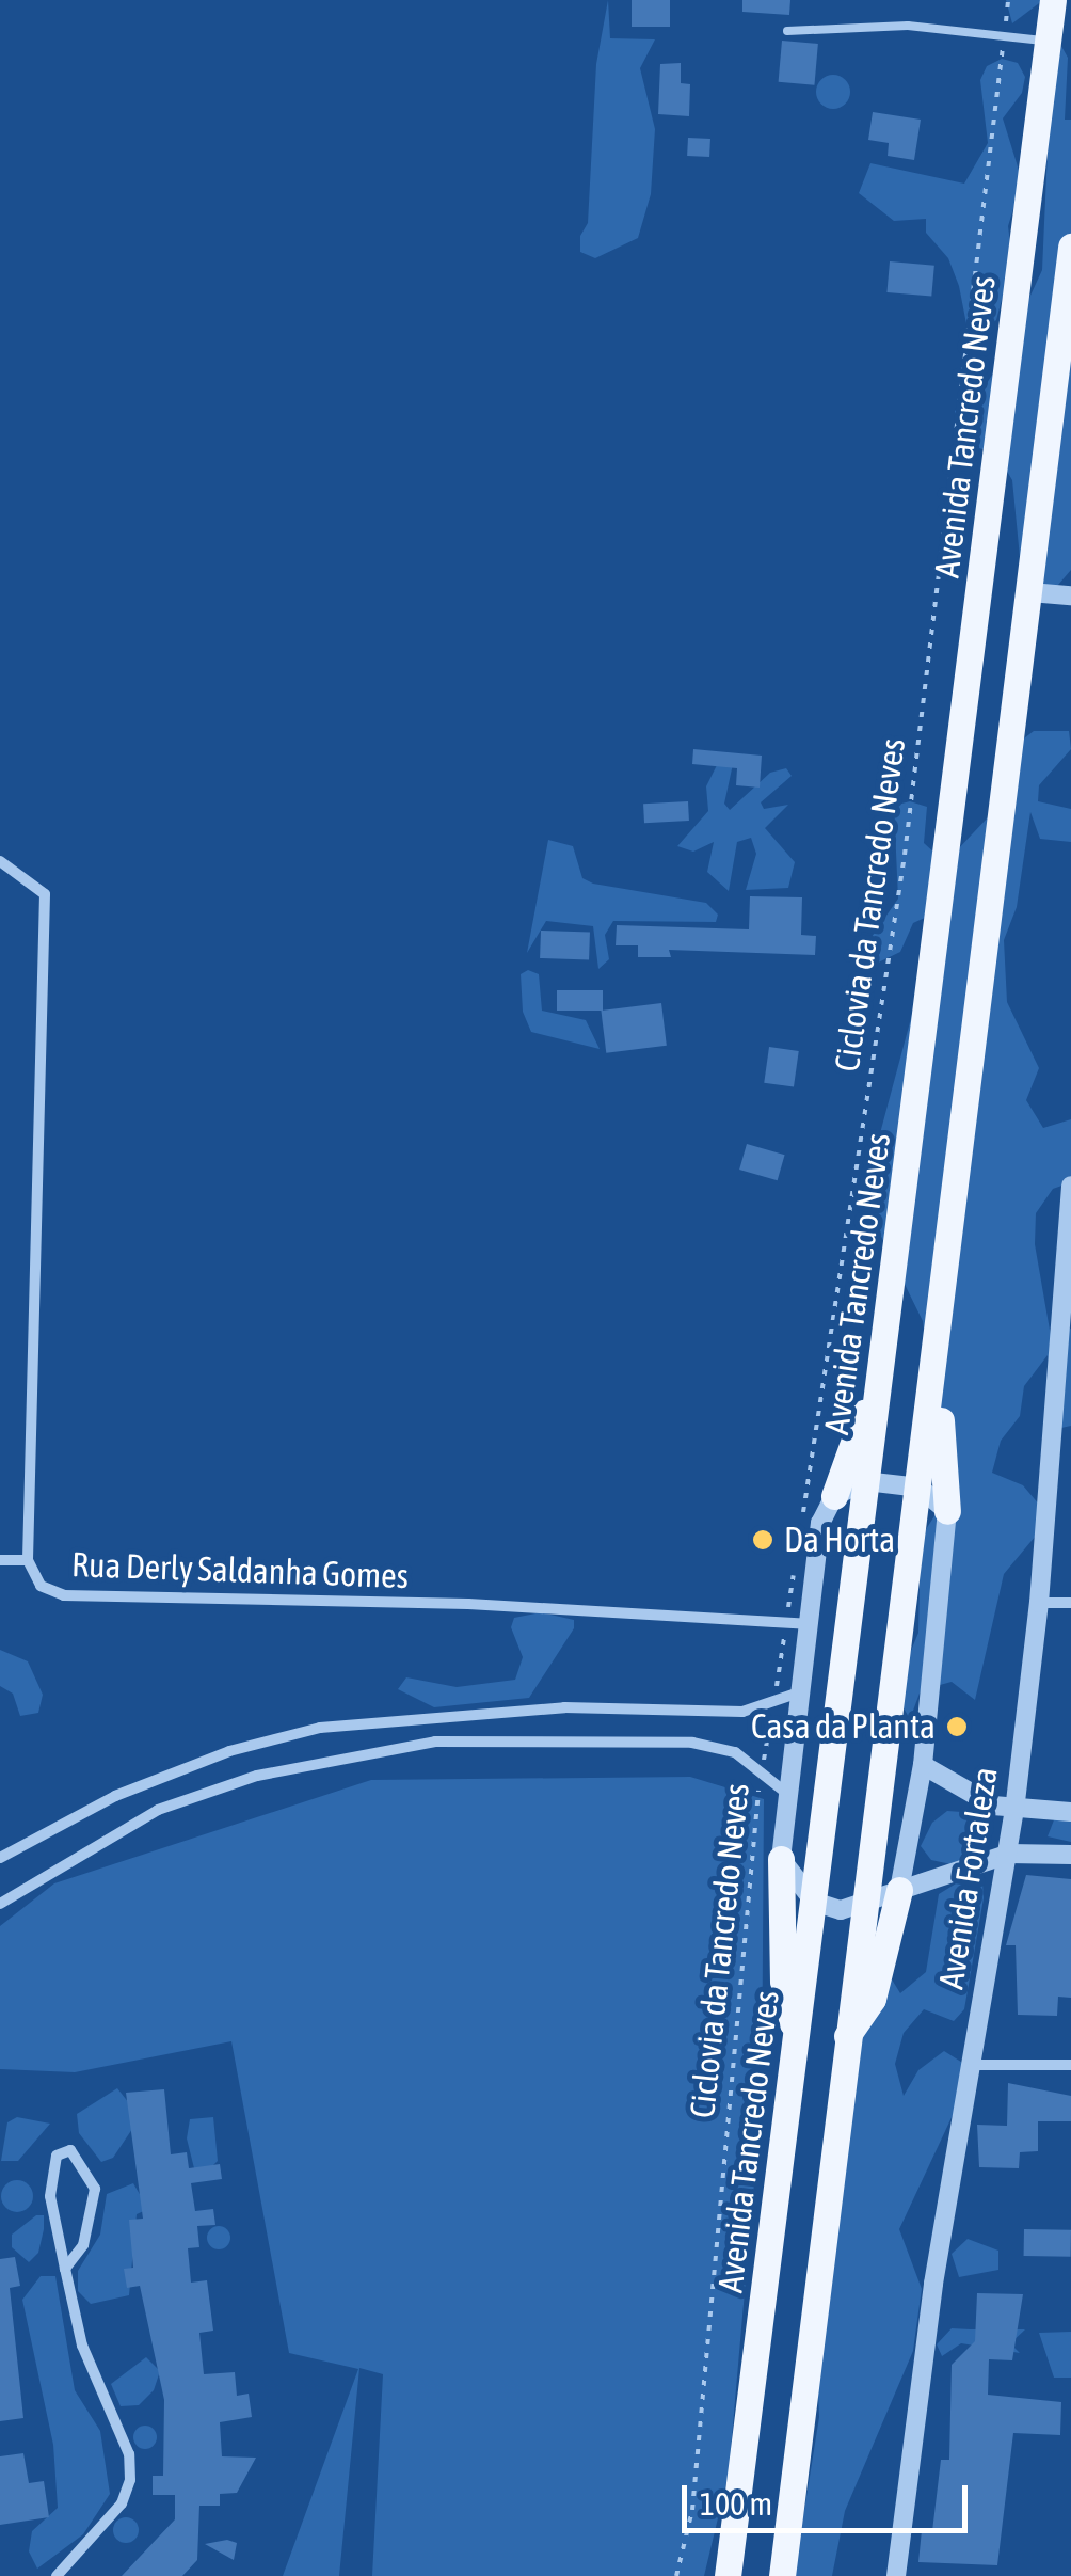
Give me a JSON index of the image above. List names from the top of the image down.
{
  "streets": {
    "main road": ["Avenida Tancredo Neves"],
    "street": ["Rua Derly Saldanha Gomes", "Avenida Fortaleza"],
    "path": ["Ciclovia da Tancredo Neves"]
  },
  "places": ["Da Horta", "Casa da Planta"],
  "scale_bar": "100 m"
}
